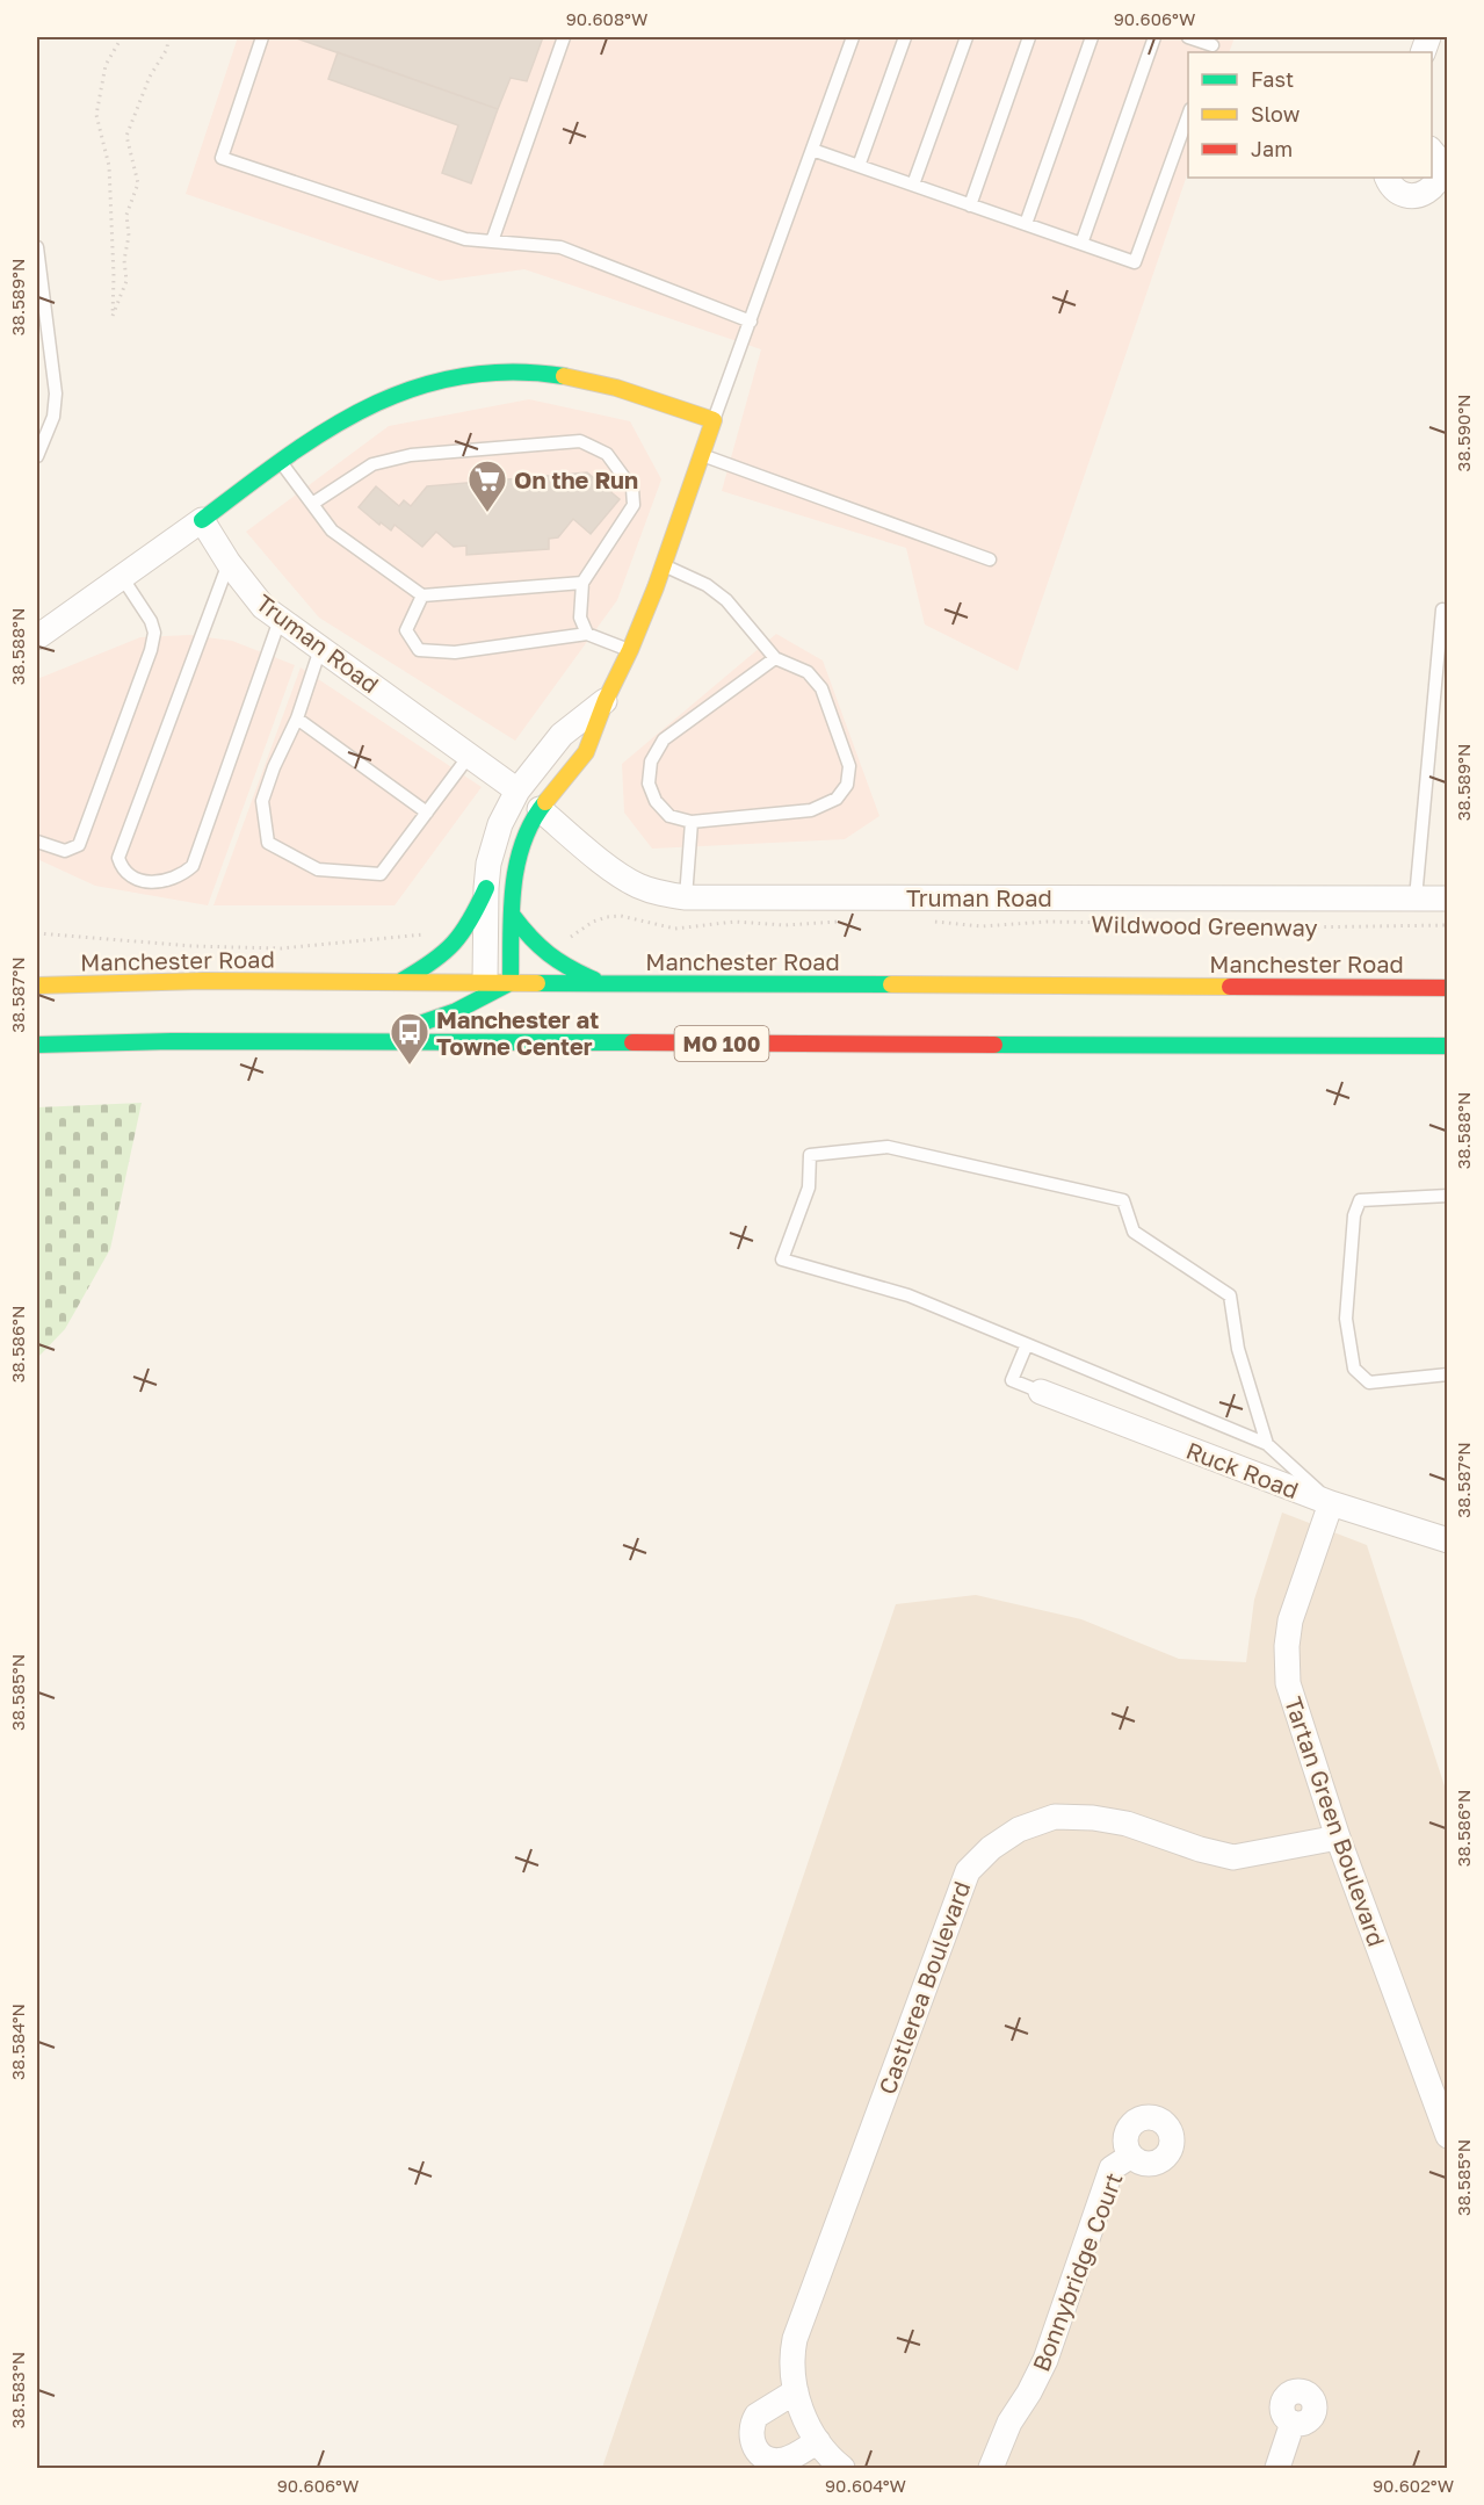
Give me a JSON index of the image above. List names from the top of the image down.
{
  "streets": {
    "main road": ["Manchester Road", "MO 100"],
    "street": [
      "Truman Road",
      "Ruck Road",
      "Tartan Green Boulevard",
      "Castlerea Boulevard",
      "Bonnybridge Court"
    ],
    "path": ["Wildwood Greenway"]
  },
  "crossings": [
    ["Ruck Road", "Tartan Green Boulevard"],
    ["Tartan Green Boulevard", "Castlerea Boulevard"]
  ],
  "places": {
    "supermarket": ["On the Run"],
    "bus stop": ["Manchester at Towne Center"]
  },
  "legend": ["Fast", "Slow", "Jam"],
  "coordinates": [
    "90.608°W",
    "90.606°W",
    "38.589°N",
    "38.590°N",
    "38.588°N",
    "38.587°N",
    "38.586°N",
    "38.585°N",
    "38.584°N",
    "38.583°N",
    "90.604°W",
    "90.602°W"
  ]
}
